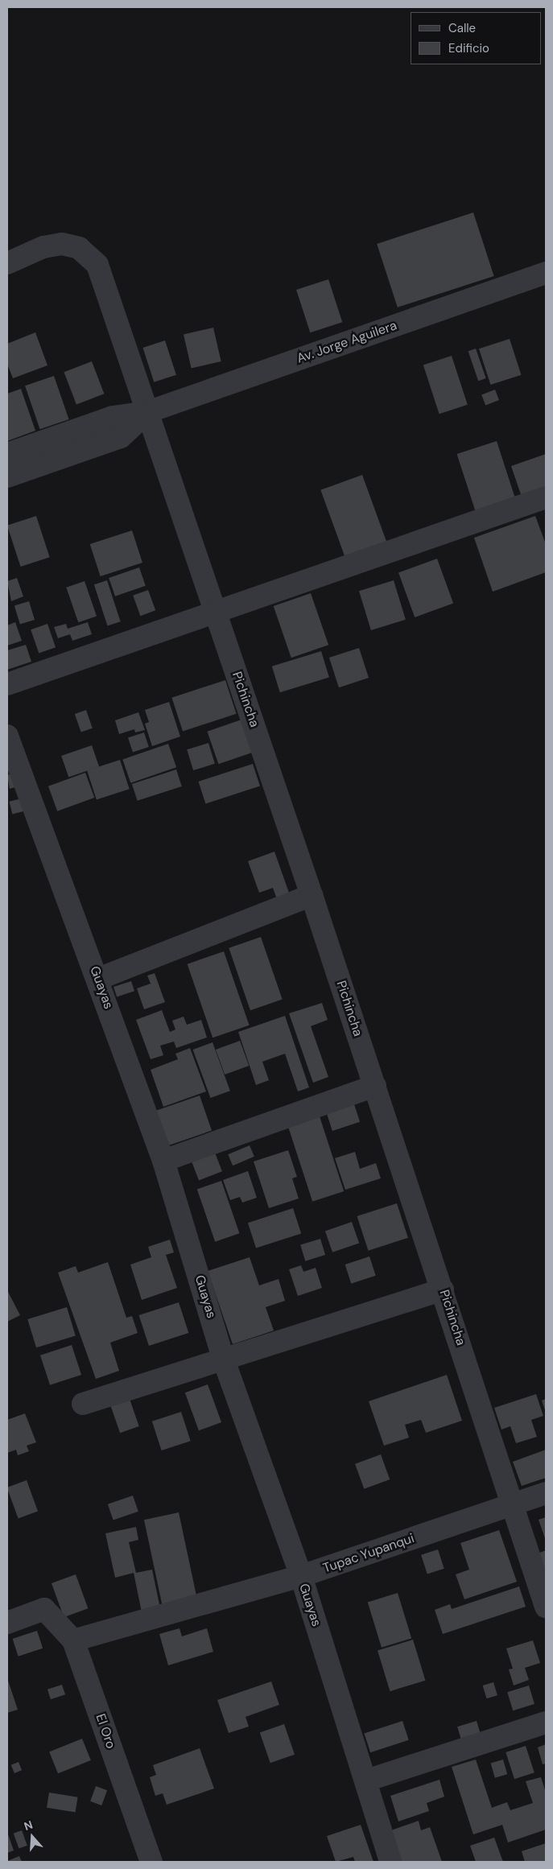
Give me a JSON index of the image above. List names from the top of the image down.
{
  "streets": {
    "street": [
      "Av. Jorge Aguilera",
      "Pichincha",
      "Guayas",
      "Tupac Yupanqui",
      "El Oro"
    ]
  },
  "crossings": [
    ["Av. Jorge Aguilera", "Pichincha"],
    ["Pichincha", "Tupac Yupanqui"],
    ["Guayas", "Tupac Yupanqui"],
    ["Tupac Yupanqui", "El Oro"]
  ],
  "legend": ["Calle", "Edificio"],
  "north": "top"
}
